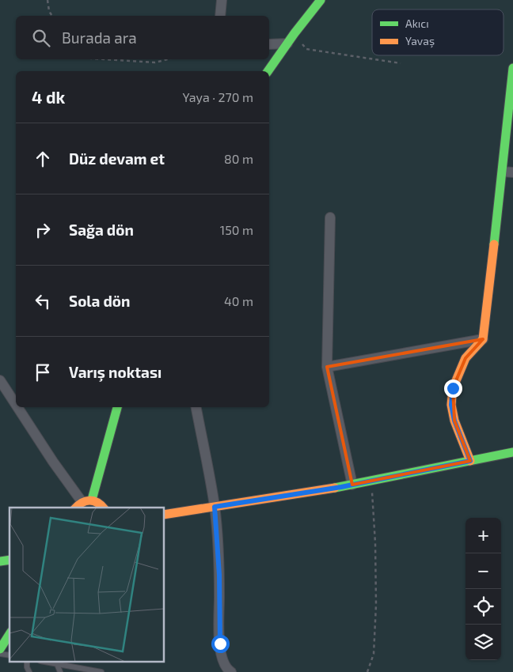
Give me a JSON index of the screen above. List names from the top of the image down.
{
  "legend": ["Akıcı", "Yavaş"],
  "page": {
    "search": "Burada ara",
    "heading": ["4 dk", "Yaya · 270 m"],
    "list": [
      ["Düz devam et", "80 m"],
      ["Sağa dön", "150 m"],
      ["Sola dön", "40 m"],
      "Varış noktası"
    ],
    "map_buttons": ["+", "−"]
  }
}
